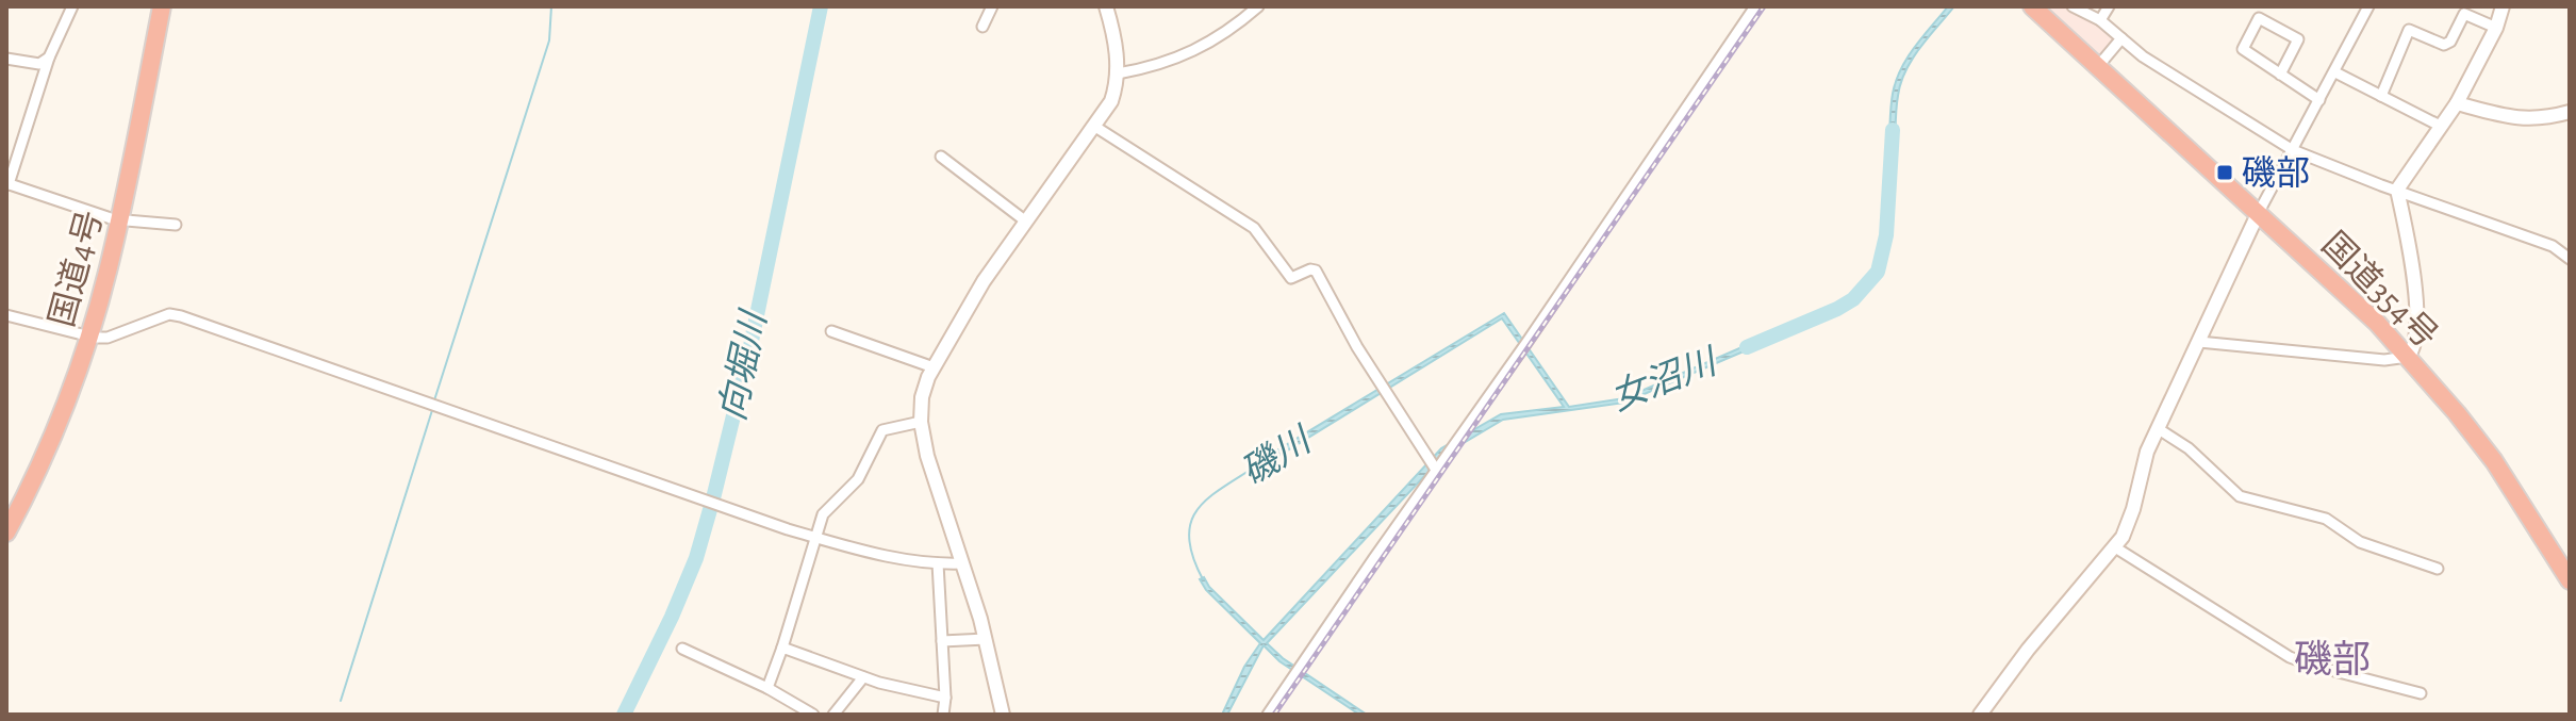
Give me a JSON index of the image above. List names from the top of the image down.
{
  "streets": {
    "highway": ["国道4号", "国道354号"]
  },
  "districts": ["磯部"],
  "water": ["向堀川", "女沼川", "磯川"],
  "places": {
    "transit": ["磯部"]
  }
}
